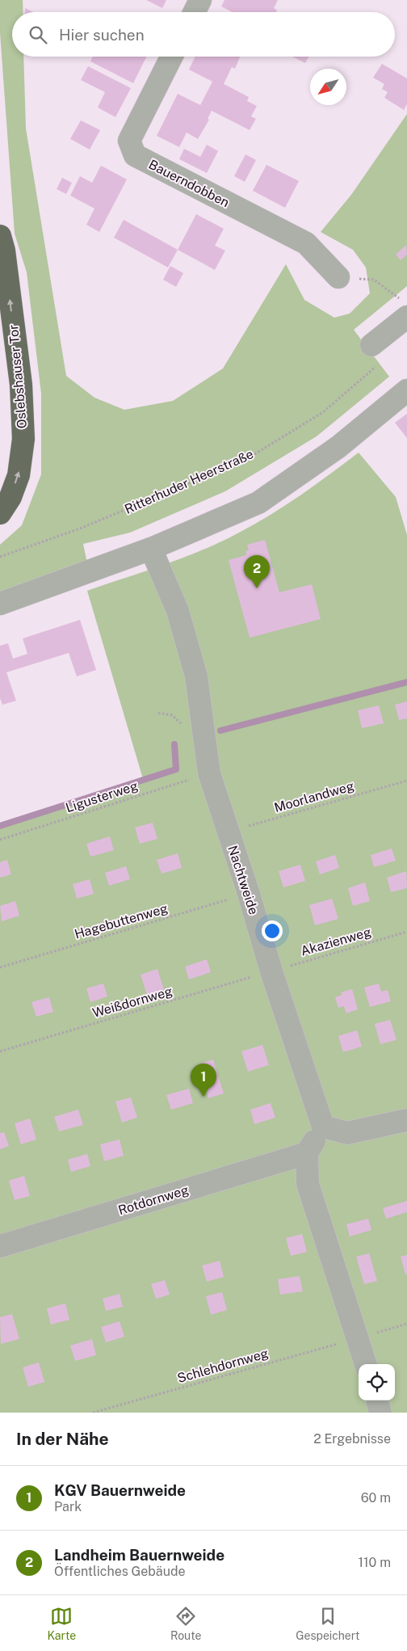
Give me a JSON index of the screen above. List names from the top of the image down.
{
  "streets": {
    "highway": ["Oslebshauser Tor"],
    "street": ["Bauerndobben", "Nachtweide", "Rotdornweg"],
    "path": [
      "Ritterhuder Heerstraße",
      "Ligusterweg",
      "Moorlandweg",
      "Hagebuttenweg",
      "Akazienweg",
      "Weißdornweg",
      "Schlehdornweg"
    ]
  },
  "crossings": [
    ["Ligusterweg", "Nachtweide"],
    ["Moorlandweg", "Nachtweide"],
    ["Nachtweide", "Hagebuttenweg"],
    ["Nachtweide", "Akazienweg"],
    ["Nachtweide", "Weißdornweg"],
    ["Akazienweg", "Weißdornweg"]
  ],
  "one_way": ["Oslebshauser Tor"],
  "north": "bottom left",
  "page": {
    "search": "Hier suchen",
    "pins": ["2", "1"],
    "heading": ["In der Nähe", "2 Ergebnisse"],
    "list": [
      {
        "mark": "1",
        "name": "KGV Bauernweide",
        "note": "Park",
        "value": "60 m"
      },
      {
        "mark": "2",
        "name": "Landheim Bauernweide",
        "note": "Öffentliches Gebäude",
        "value": "110 m"
      }
    ],
    "nav": ["Karte", "Route", "Gespeichert"]
  }
}
